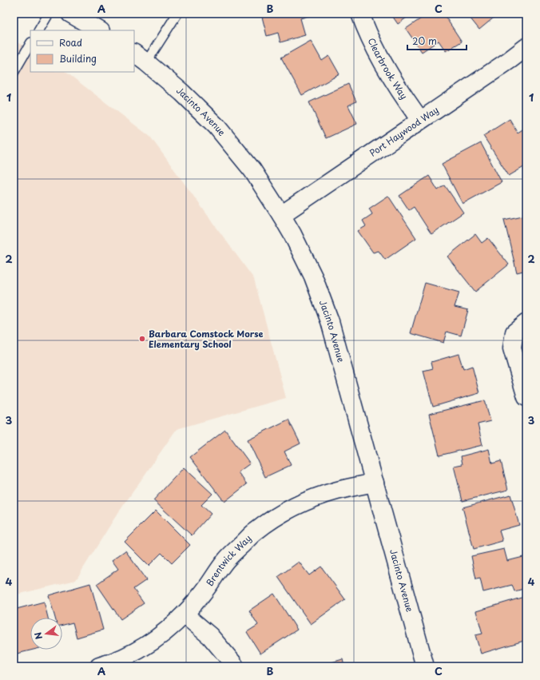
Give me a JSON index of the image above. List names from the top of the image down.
{
  "streets": {
    "street": [
      "Clearbrook Way",
      "Jacinto Avenue",
      "Port Haywood Way",
      "Brentwick Way"
    ]
  },
  "crossings": [
    ["Clearbrook Way", "Port Haywood Way"],
    ["Jacinto Avenue", "Port Haywood Way"],
    ["Jacinto Avenue", "Brentwick Way"]
  ],
  "places": ["Barbara Comstock Morse Elementary School"],
  "legend": ["Road", "Building"],
  "scale_bar": "20 m",
  "north": "left",
  "grid": {
    "columns": ["A", "B", "C"],
    "rows": [
      "1",
      "2",
      "3",
      "4"
    ]
  }
}
